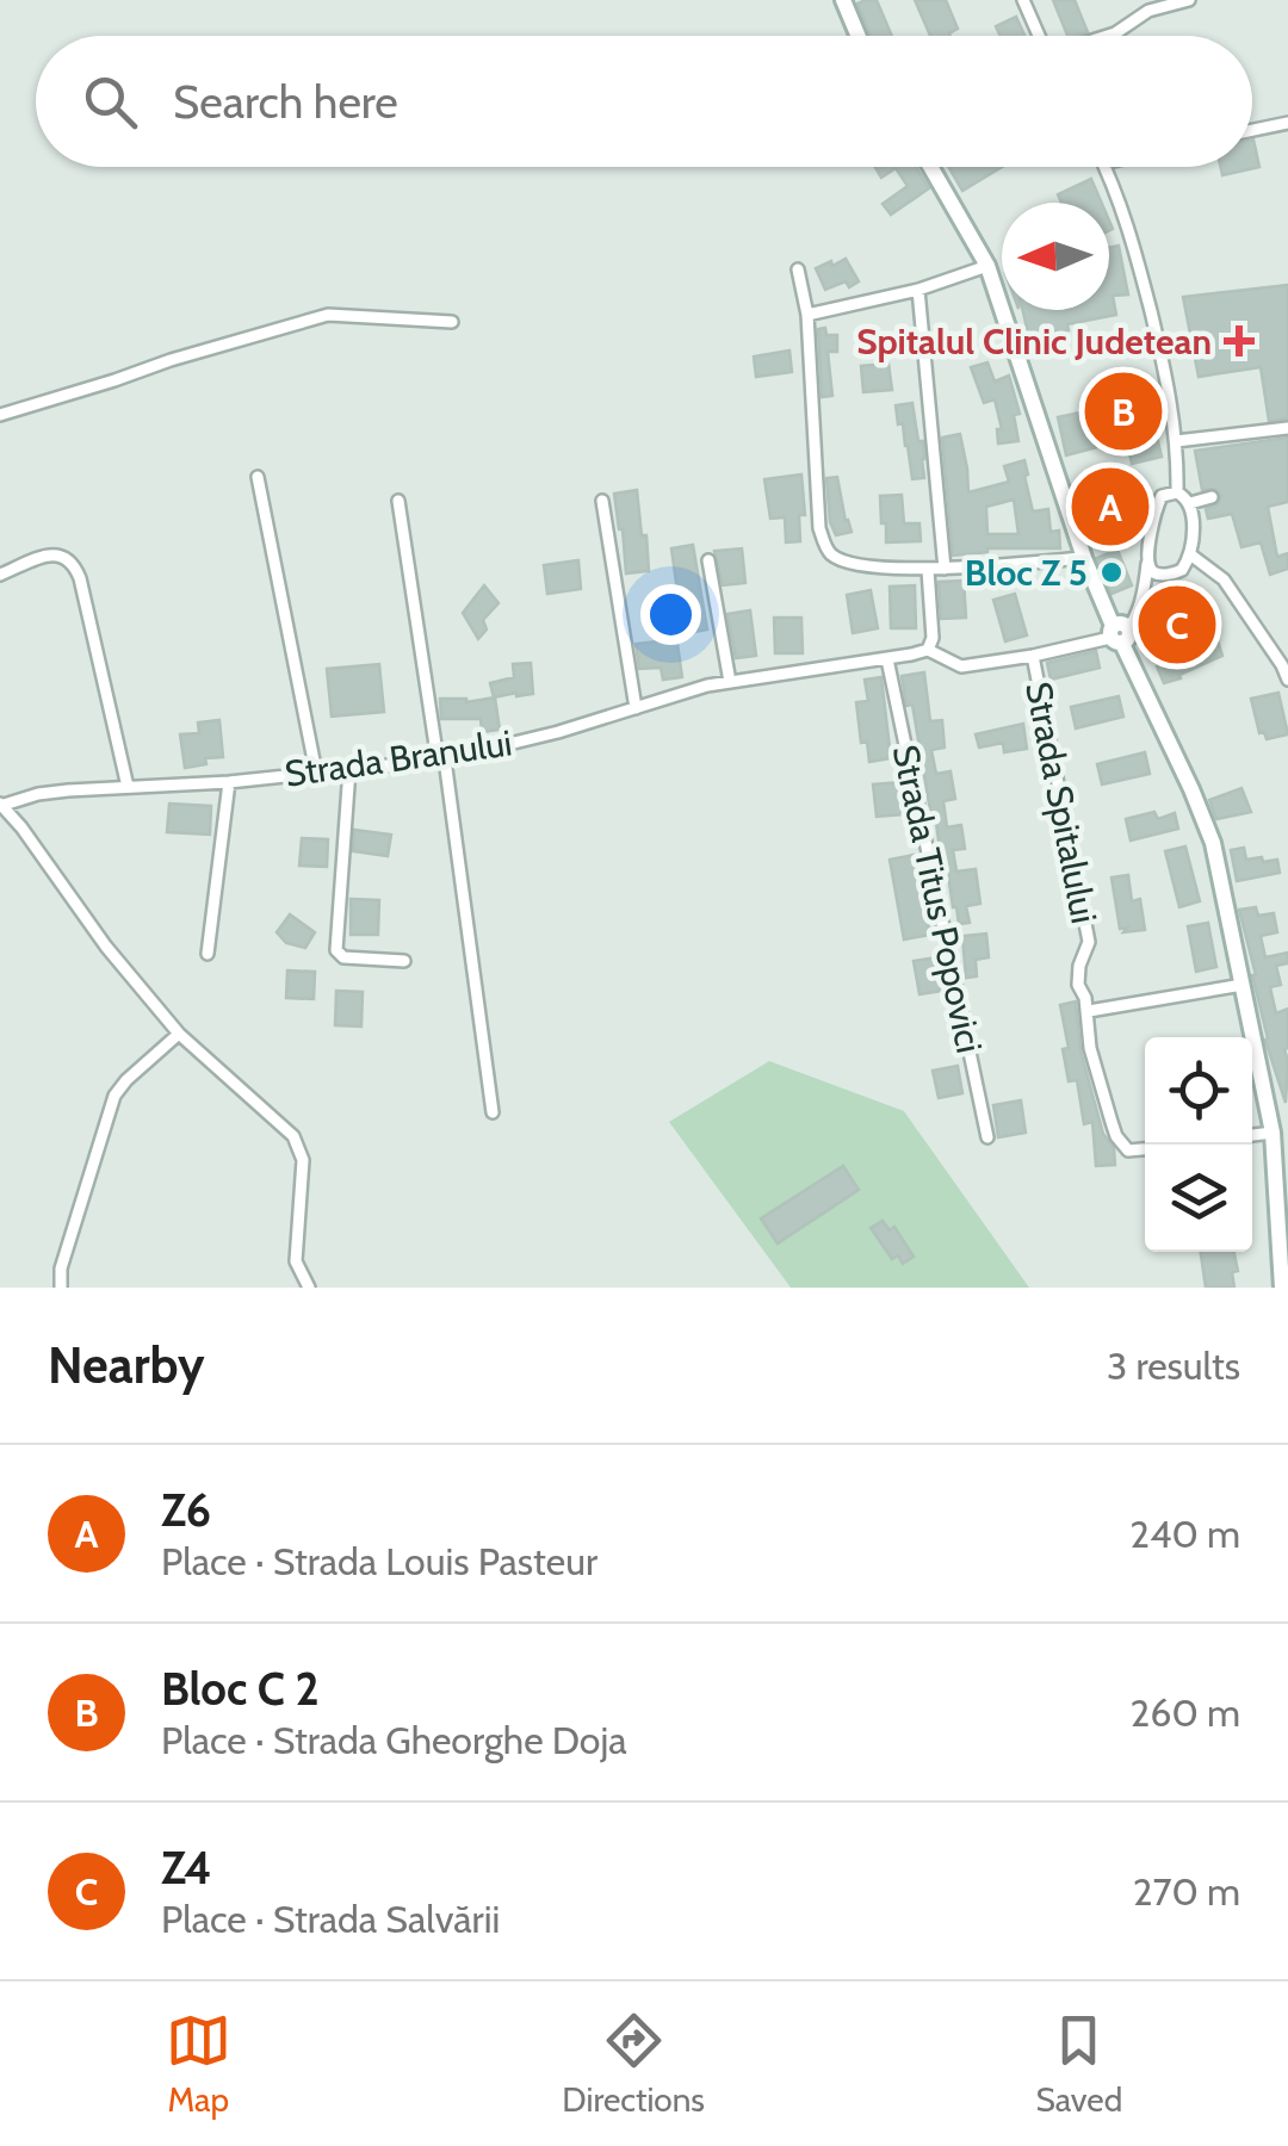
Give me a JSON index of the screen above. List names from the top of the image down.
{
  "streets": {
    "street": ["Strada Branului", "Strada Spitalului", "Strada Titus Popovici"]
  },
  "crossings": [
    ["Strada Branului", "Strada Spitalului"],
    ["Strada Branului", "Strada Titus Popovici"]
  ],
  "places": {
    "health": ["Spitalul Clinic Judetean"],
    "other": ["Bloc Z 5"]
  },
  "north": "left",
  "page": {
    "search": "Search here",
    "pins": ["B", "A", "C"],
    "heading": ["Nearby", "3 results"],
    "list": [
      {
        "mark": "A",
        "name": "Z6",
        "note": "Place · Strada Louis Pasteur",
        "value": "240 m"
      },
      {
        "mark": "B",
        "name": "Bloc C 2",
        "note": "Place · Strada Gheorghe Doja",
        "value": "260 m"
      },
      {
        "mark": "C",
        "name": "Z4",
        "note": "Place · Strada Salvării",
        "value": "270 m"
      }
    ],
    "nav": ["Map", "Directions", "Saved"]
  }
}
